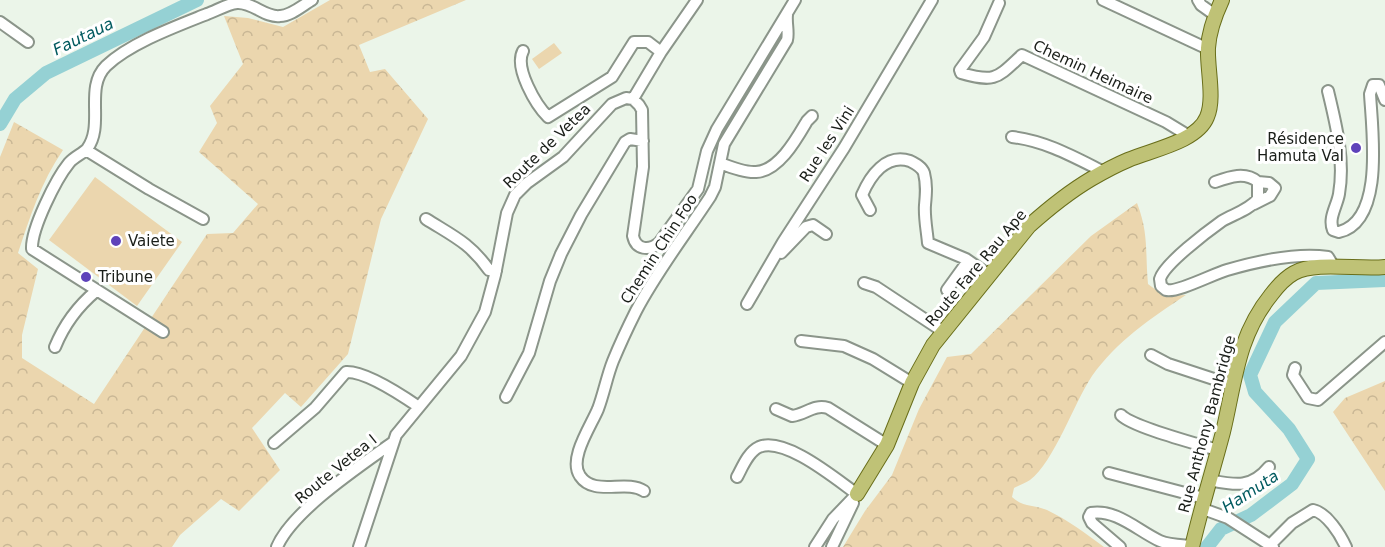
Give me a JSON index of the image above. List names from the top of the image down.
{
  "streets": {
    "main road": ["Route Fare Rau Ape", "Rue Anthony Bambridge"],
    "street": [
      "Chemin Heimaire",
      "Rue les Vini",
      "Route de Vetea",
      "Chemin Chin Foo",
      "Route Vetea I"
    ]
  },
  "crossings": [
    ["Chemin Heimaire", "Route Fare Rau Ape"],
    ["Route de Vetea", "Route Vetea I"]
  ],
  "water": ["Fautaua", "Hamuta"],
  "places": ["Résidence Hamuta Val", "Vaiete", "Tribune"]
}
